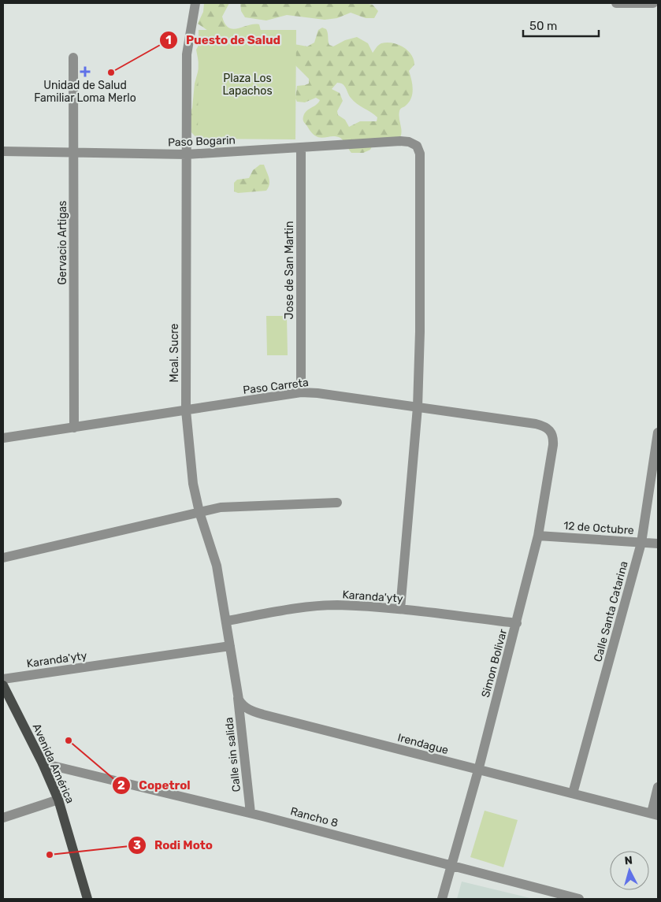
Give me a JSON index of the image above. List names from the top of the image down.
{
  "streets": {
    "main road": ["Avenida América"],
    "street": [
      "Paso Bogarin",
      "Gervacio Artigas",
      "Jose de San Martin",
      "Mcal. Sucre",
      "Paso Carreta",
      "12 de Octubre",
      "Karanda'yty",
      "Calle Santa Catarina",
      "Simon Bolivar",
      "Irendague",
      "Calle sin salida",
      "Rancho 8"
    ]
  },
  "crossings": [
    ["Paso Bogarin", "Gervacio Artigas"],
    ["Paso Bogarin", "Jose de San Martin"],
    ["Paso Bogarin", "Mcal. Sucre"],
    ["Paso Bogarin", "Paso Carreta"],
    ["Gervacio Artigas", "Paso Carreta"],
    ["Jose de San Martin", "Paso Carreta"],
    ["Mcal. Sucre", "Paso Carreta"],
    ["Mcal. Sucre", "Karanda'yty"],
    ["Mcal. Sucre", "Irendague"],
    ["Paso Carreta", "Simon Bolivar"],
    ["12 de Octubre", "Calle Santa Catarina"],
    ["12 de Octubre", "Simon Bolivar"],
    ["Karanda'yty", "Simon Bolivar"],
    ["Karanda'yty", "Irendague"],
    ["Calle Santa Catarina", "Irendague"],
    ["Simon Bolivar", "Irendague"],
    ["Simon Bolivar", "Rancho 8"],
    ["Irendague", "Calle sin salida"],
    ["Calle sin salida", "Rancho 8"],
    ["Avenida América", "Rancho 8"]
  ],
  "parks": ["Plaza Los Lapachos"],
  "places": {
    "health": ["Unidad de Salud Familiar Loma Merlo"],
    "other": ["Puesto de Salud", "Copetrol", "Rodi Moto"]
  },
  "scale_bar": "50 m",
  "north": "top"
}
